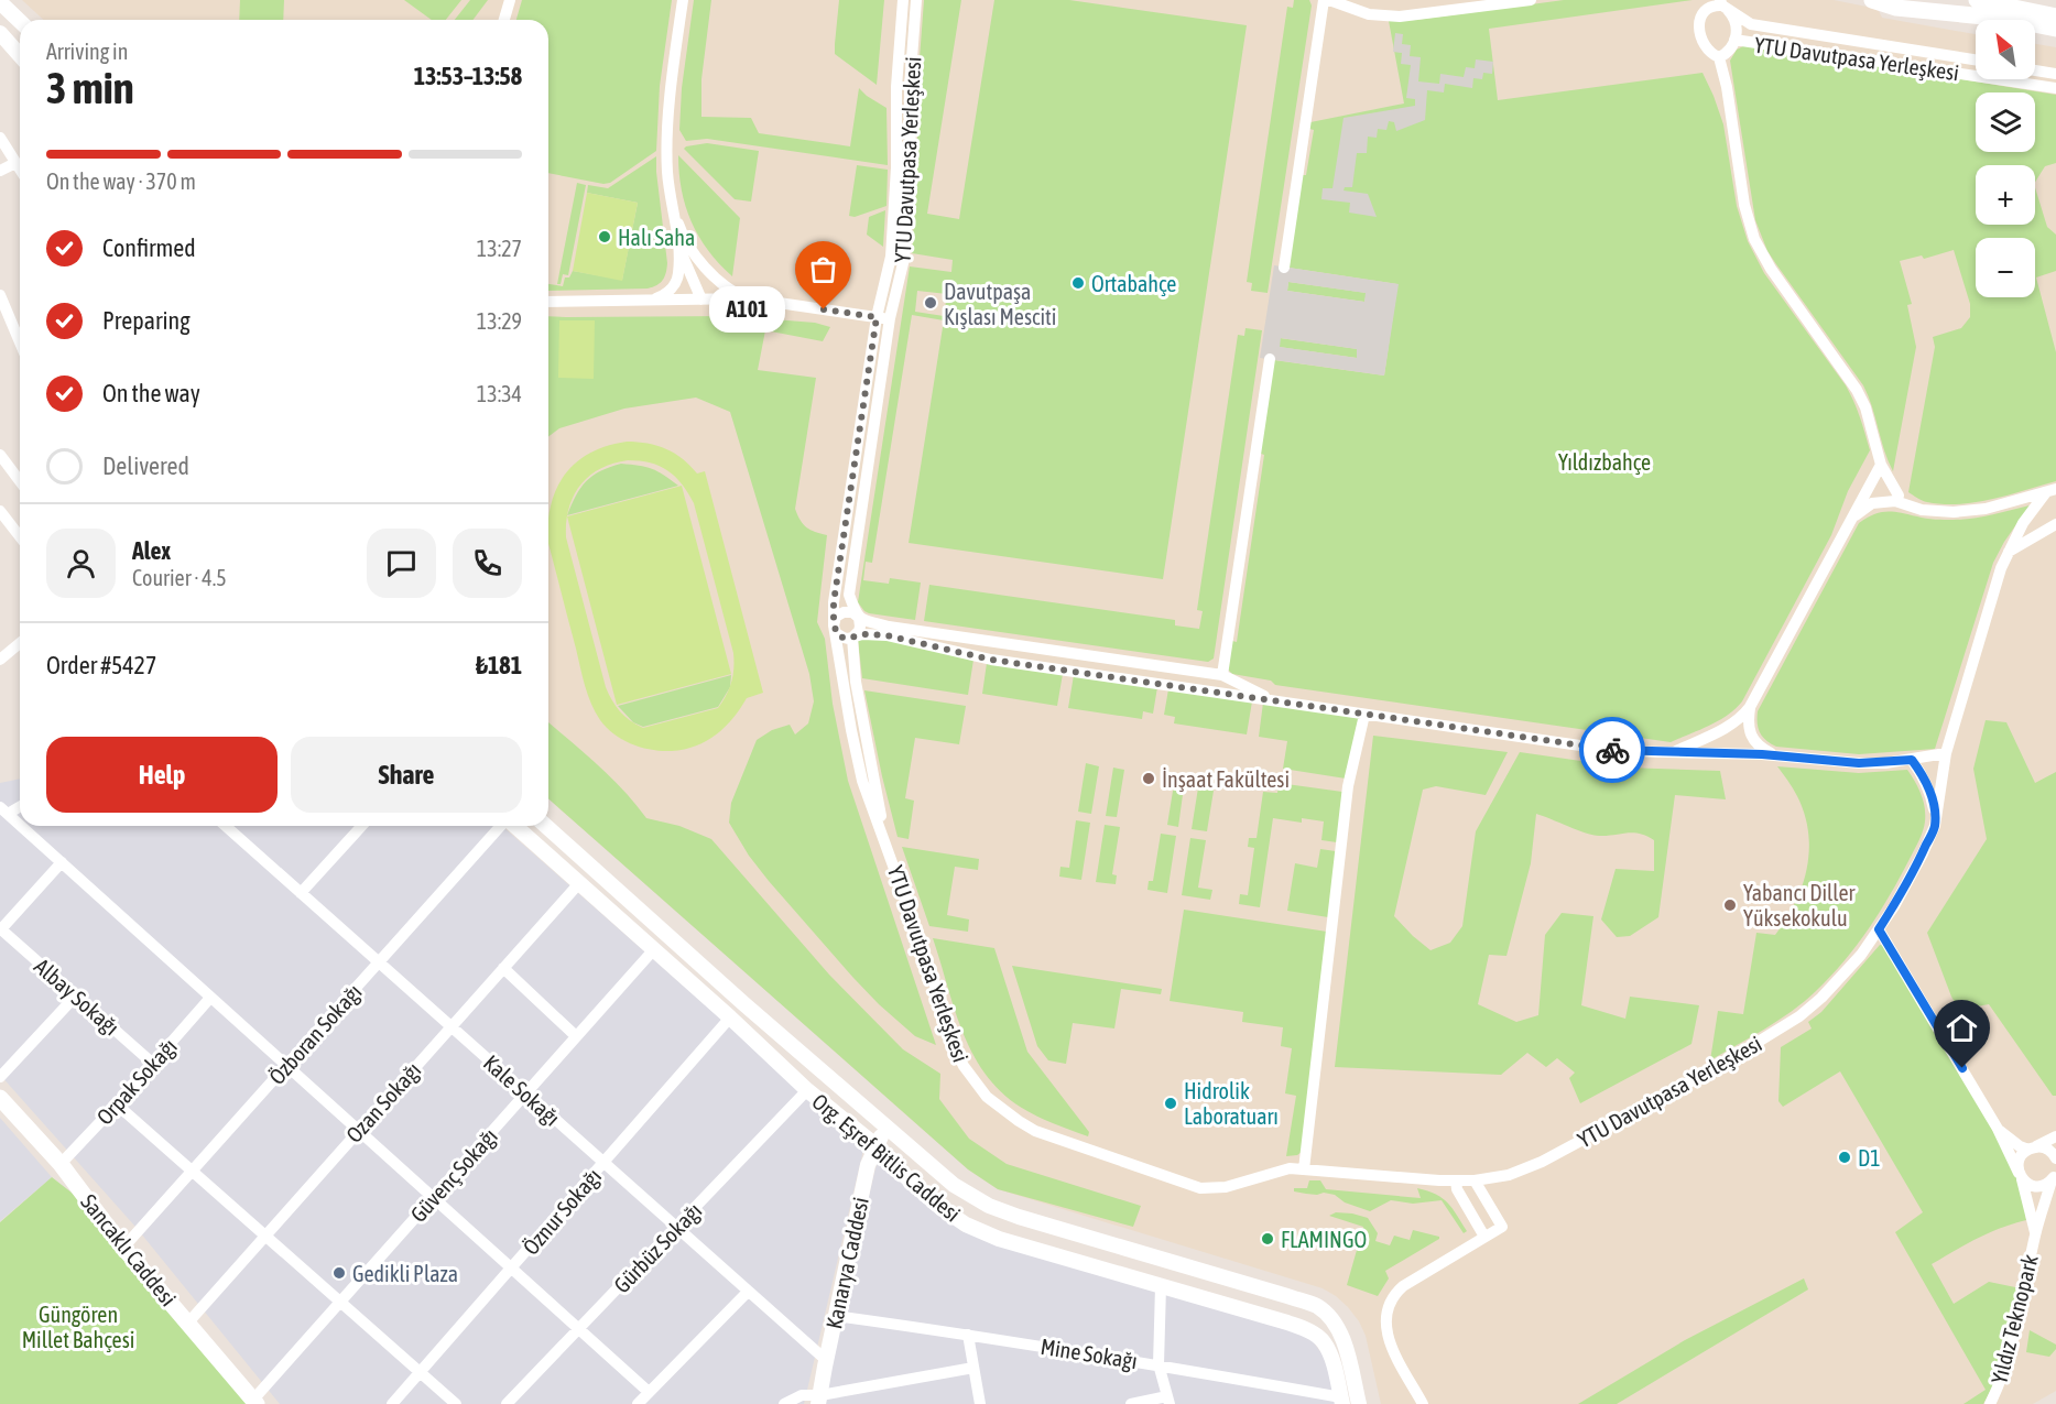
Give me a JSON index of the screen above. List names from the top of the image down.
{
  "streets": {
    "main road": ["Sancaklı Caddesi"],
    "street": [
      "YTU Davutpasa Yerleşkesi",
      "Albay Sokağı",
      "Özboran Sokağı",
      "Orpak Sokağı",
      "Kale Sokağı",
      "Ozan Sokağı",
      "Org. Eşref Bitlis Caddesi",
      "Güvenç Sokağı",
      "Öznur Sokağı",
      "Gürbüz Sokağı",
      "Kanarya Caddesi",
      "Yıldız Teknopark",
      "Mine Sokağı"
    ]
  },
  "crossings": [
    ["YTU Davutpasa Yerleşkesi", "Yıldız Teknopark"],
    ["Albay Sokağı", "Orpak Sokağı"],
    ["Özboran Sokağı", "Kale Sokağı"],
    ["Özboran Sokağı", "Sancaklı Caddesi"],
    ["Orpak Sokağı", "Sancaklı Caddesi"],
    ["Kale Sokağı", "Ozan Sokağı"],
    ["Kale Sokağı", "Güvenç Sokağı"],
    ["Kale Sokağı", "Öznur Sokağı"],
    ["Kale Sokağı", "Gürbüz Sokağı"],
    ["Kale Sokağı", "Kanarya Caddesi"],
    ["Ozan Sokağı", "Org. Eşref Bitlis Caddesi"],
    ["Ozan Sokağı", "Sancaklı Caddesi"],
    ["Org. Eşref Bitlis Caddesi", "Güvenç Sokağı"],
    ["Org. Eşref Bitlis Caddesi", "Öznur Sokağı"],
    ["Org. Eşref Bitlis Caddesi", "Gürbüz Sokağı"],
    ["Org. Eşref Bitlis Caddesi", "Kanarya Caddesi"],
    ["Org. Eşref Bitlis Caddesi", "Mine Sokağı"],
    ["Güvenç Sokağı", "Sancaklı Caddesi"],
    ["Kanarya Caddesi", "Mine Sokağı"]
  ],
  "parks": ["Yıldızbahçe", "Güngören Millet Bahçesi"],
  "places": [
    "Halı Saha",
    "Ortabahçe",
    "Davutpaşa Kışlası Mesciti",
    "A101",
    "İnşaat Fakültesi",
    "Yabancı Diller Yüksekokulu",
    "Hidrolik Laboratuarı",
    "D1",
    "FLAMINGO",
    "Gedikli Plaza"
  ],
  "north": "top left",
  "page": {
    "map_buttons": ["+", "−"],
    "heading": ["3 min", "Arriving in", "13:53–13:58"],
    "panel": [
      "Alex",
      "Courier · 4.5",
      "Order #5427",
      "₺181"
    ],
    "bar": "On the way · 370 m",
    "list": [
      ["Confirmed", "13:27"],
      ["Preparing", "13:29"],
      ["On the way", "13:34"],
      "Delivered"
    ],
    "bubble": "A101",
    "buttons": ["Help", "Share"]
  }
}
